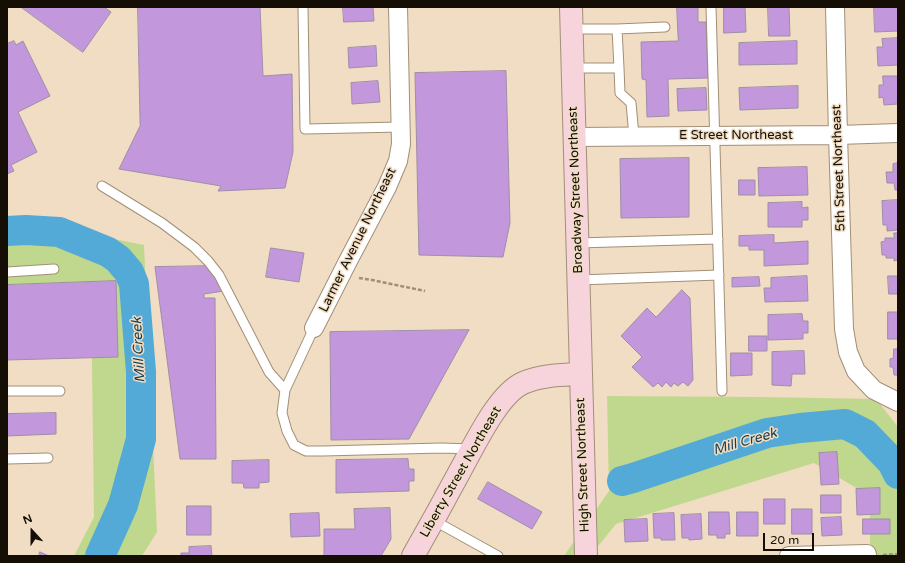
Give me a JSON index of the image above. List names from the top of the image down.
{
  "streets": {
    "main road": ["Broadway Street Northeast", "High Street Northeast", "Liberty Street Northeast"],
    "street": ["E Street Northeast", "5th Street Northeast", "Larmer Avenue Northeast"]
  },
  "crossings": [
    ["E Street Northeast", "5th Street Northeast"],
    ["E Street Northeast", "Broadway Street Northeast"],
    ["Broadway Street Northeast", "High Street Northeast"],
    ["Broadway Street Northeast", "Liberty Street Northeast"],
    ["High Street Northeast", "Liberty Street Northeast"]
  ],
  "water": ["Mill Creek"],
  "scale_bar": "20 m",
  "north": "top"
}
